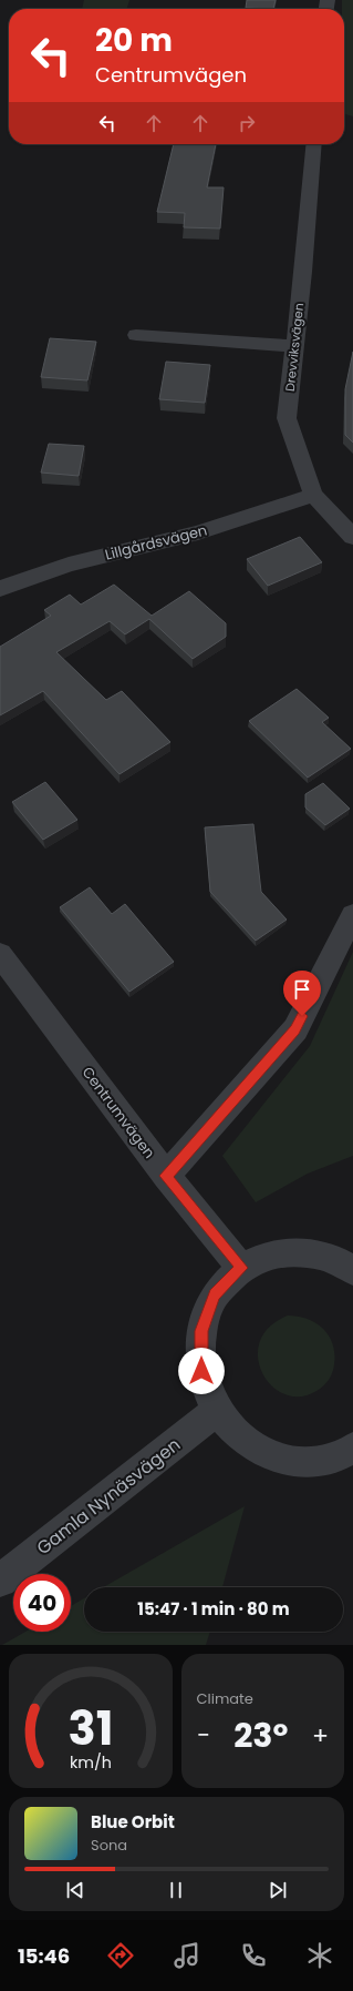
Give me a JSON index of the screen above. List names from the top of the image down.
{
  "streets": {
    "street": [
      "Drevviksvägen",
      "Lillgårdsvägen",
      "Centrumvägen",
      "Gamla Nynäsvägen"
    ]
  },
  "crossings": [
    ["Drevviksvägen", "Lillgårdsvägen"]
  ],
  "page": {
    "turn": ["20 m", "Centrumvägen"],
    "limit": "40",
    "trip": "15:47 · 1 min · 80 m",
    "tile": "Climate",
    "heat": ["−", "23°", "+"],
    "song": ["Blue Orbit", "Sona"],
    "tabs": "15:46",
    "gauge": ["31", "km/h"]
  }
}
